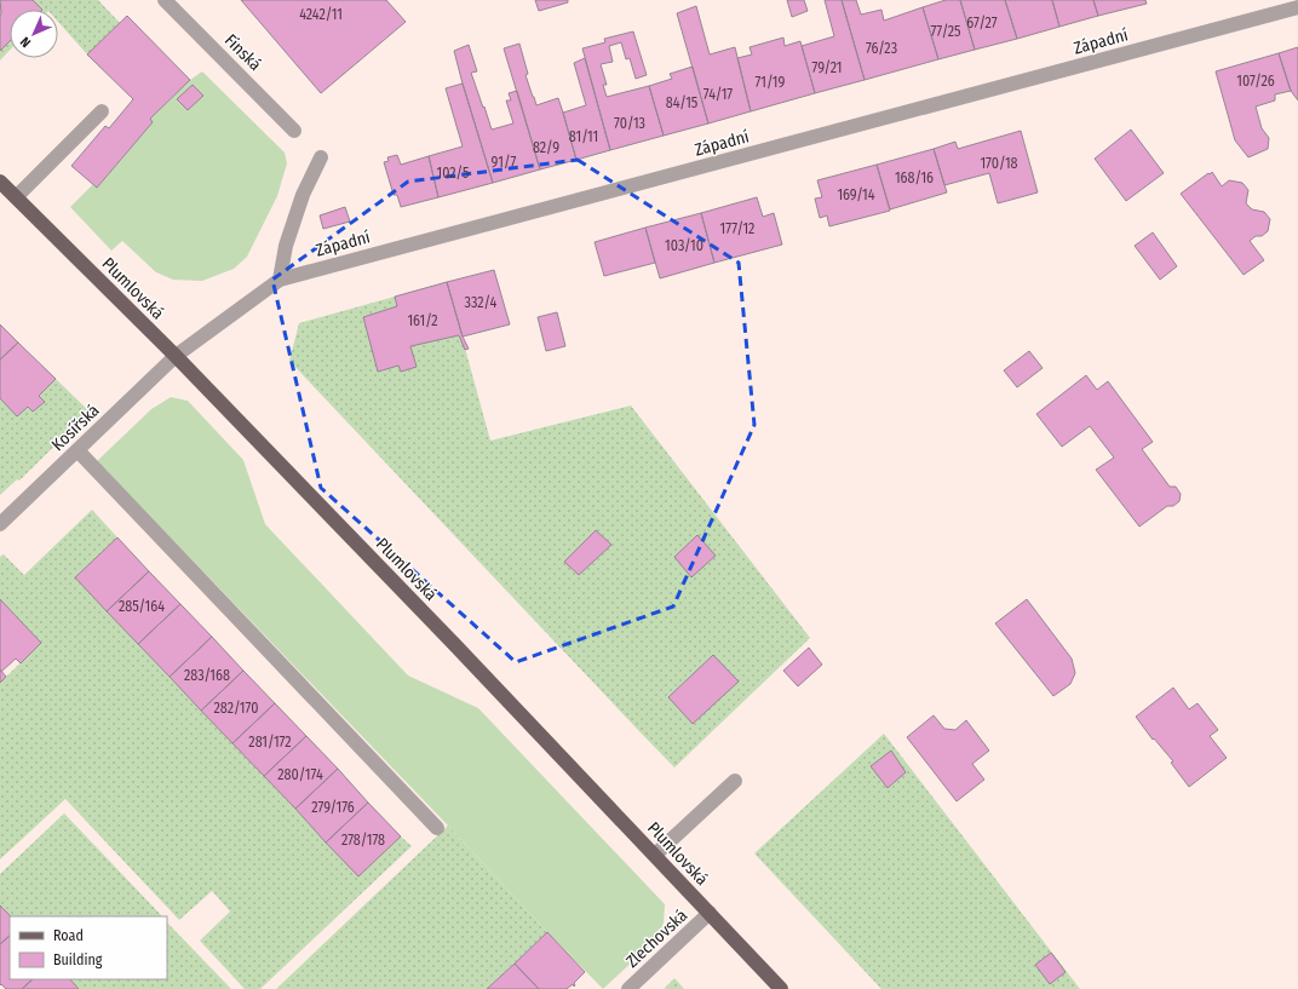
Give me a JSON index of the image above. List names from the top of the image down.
{
  "streets": {
    "main road": ["Plumlovská"],
    "street": [
      "Západní",
      "Finská",
      "Kosířská",
      "Zlechovská"
    ]
  },
  "crossings": [
    ["Západní", "Plumlovská"],
    ["Západní", "Kosířská"],
    ["Plumlovská", "Kosířská"],
    ["Plumlovská", "Zlechovská"]
  ],
  "house_numbers": [
    "4242/11",
    "67/27",
    "77/25",
    "76/23",
    "79/21",
    "107/26",
    "71/19",
    "74/17",
    "84/15",
    "70/13",
    "81/11",
    "82/9",
    "91/7",
    "170/18",
    "102/5",
    "168/16",
    "169/14",
    "177/12",
    "103/10",
    "332/4",
    "161/2",
    "285/164",
    "283/168",
    "282/170",
    "281/172",
    "280/174",
    "279/176",
    "278/178"
  ],
  "legend": ["Road", "Building"],
  "north": "bottom left"
}
